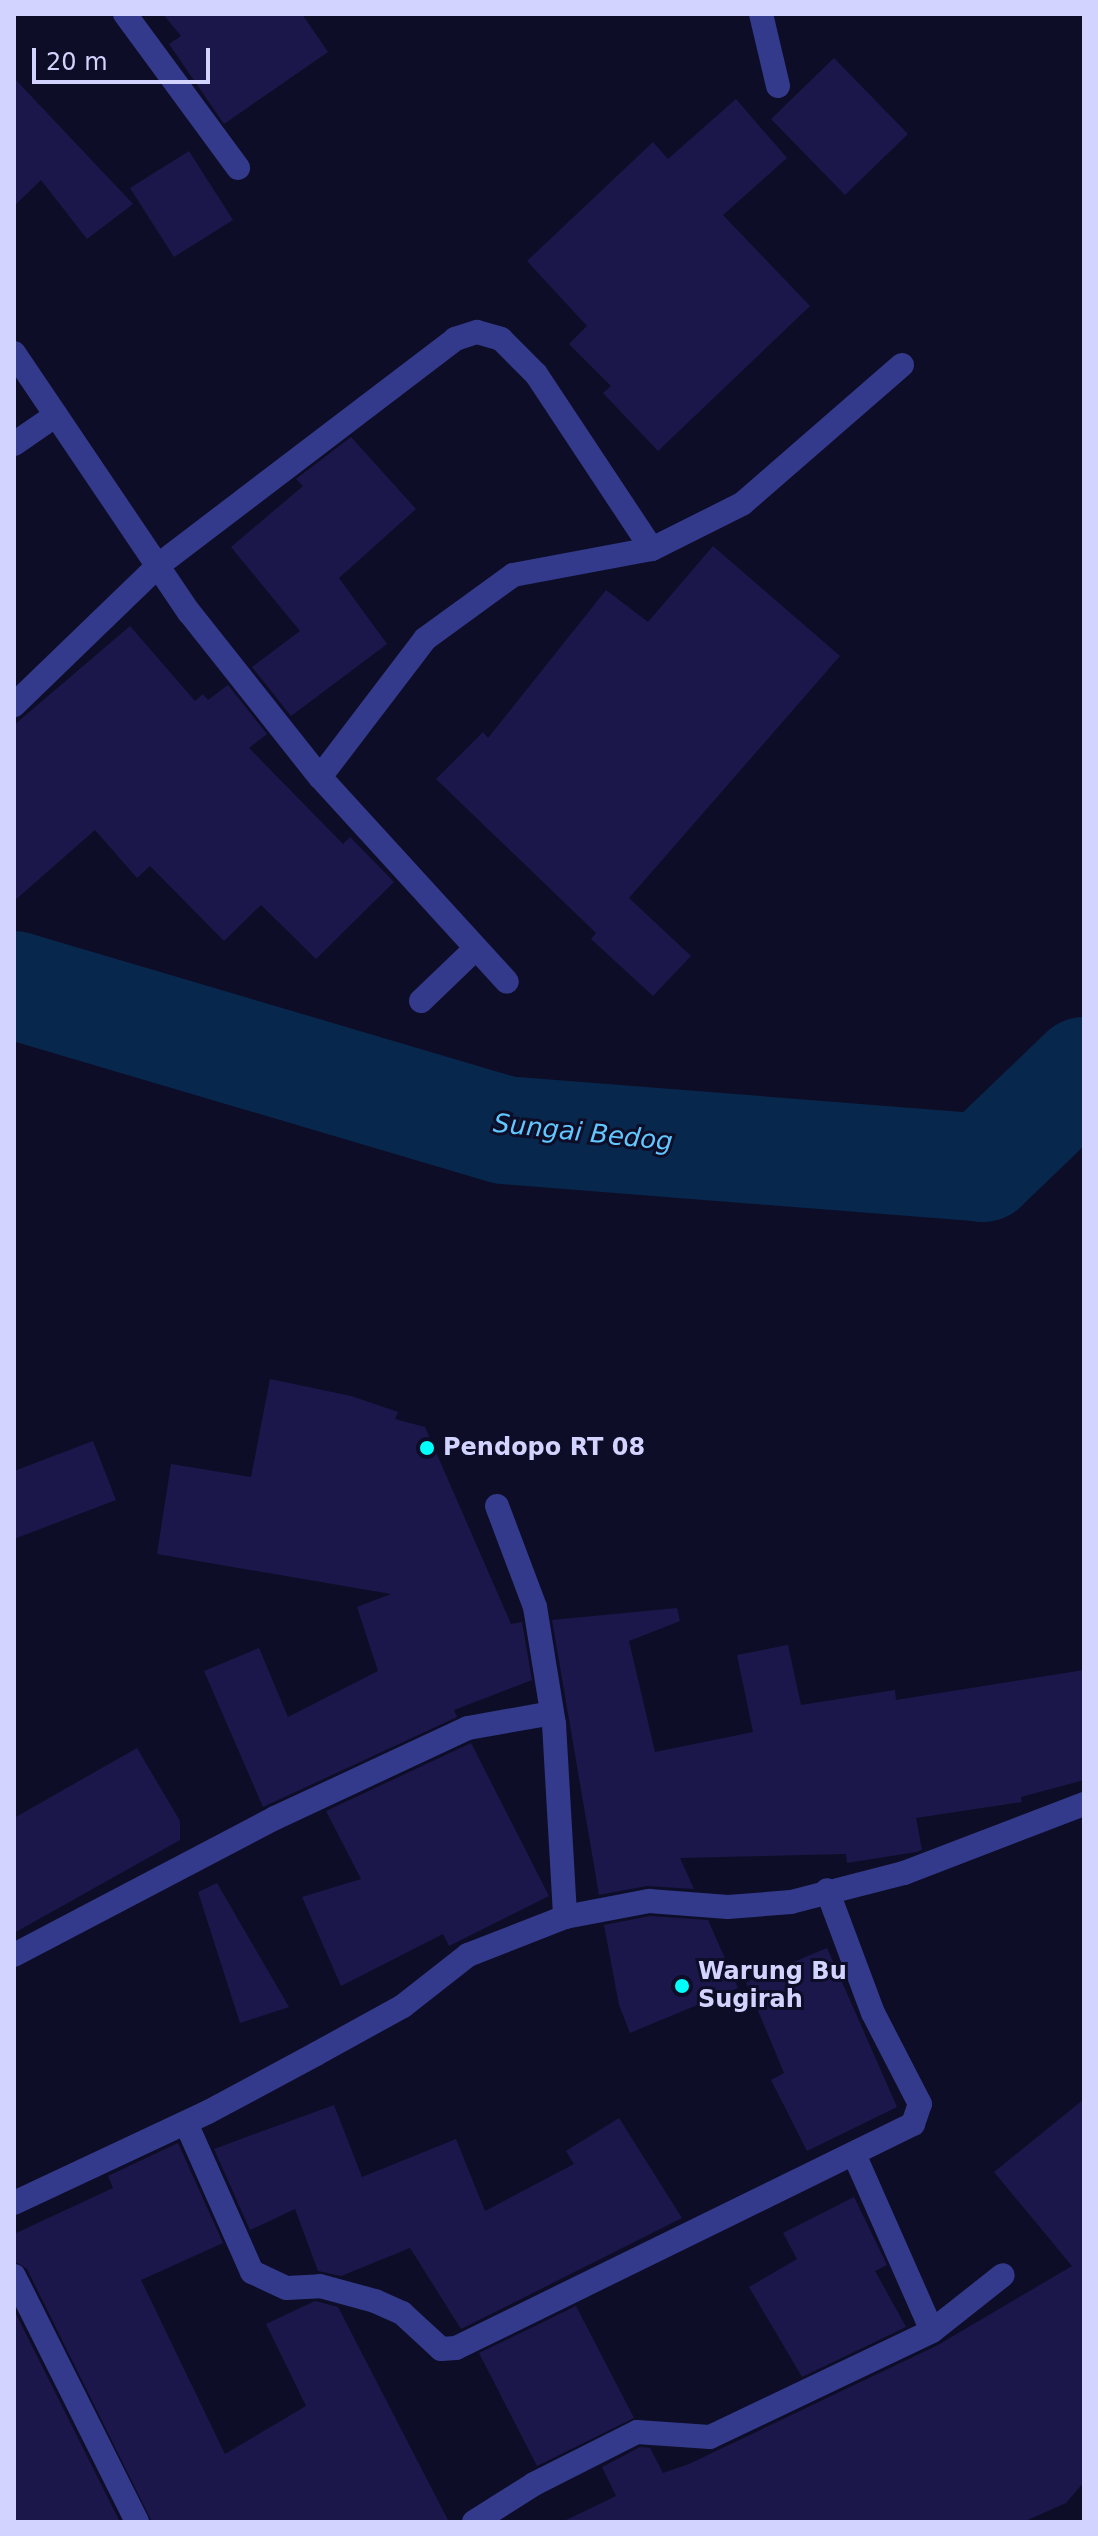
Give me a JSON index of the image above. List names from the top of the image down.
{
  "water": ["Sungai Bedog"],
  "places": ["Pendopo RT 08", "Warung Bu Sugirah"],
  "scale_bar": "20 m"
}
